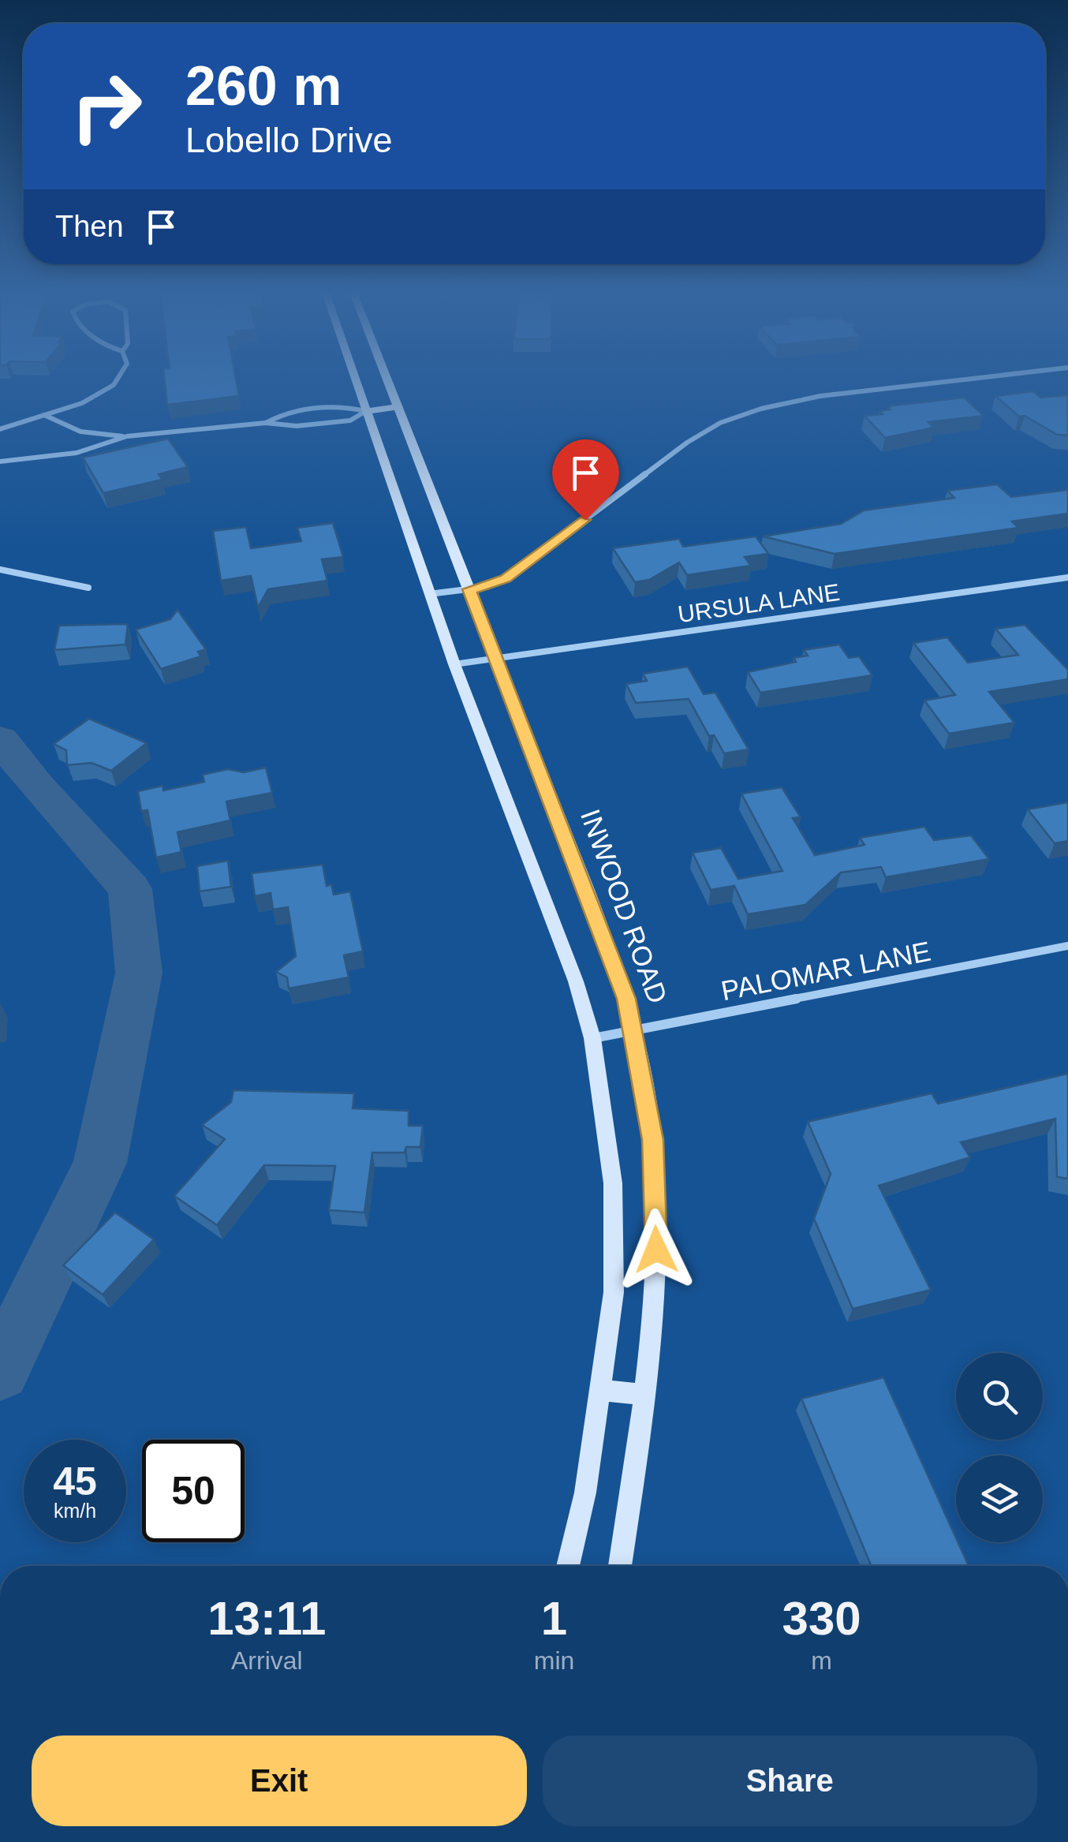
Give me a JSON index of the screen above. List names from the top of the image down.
{
  "streets": {
    "main road": ["INWOOD ROAD"],
    "street": ["URSULA LANE", "PALOMAR LANE"]
  },
  "crossings": [
    ["URSULA LANE", "INWOOD ROAD"],
    ["INWOOD ROAD", "PALOMAR LANE"]
  ],
  "page": {
    "turn": ["260 m", "Lobello Drive"],
    "then": "Then",
    "speed": "45 km/h",
    "limit": "50",
    "eta": [
      "13:11",
      "Arrival",
      "1",
      "min",
      "330",
      "m"
    ],
    "buttons": ["Exit", "Share"]
  }
}
